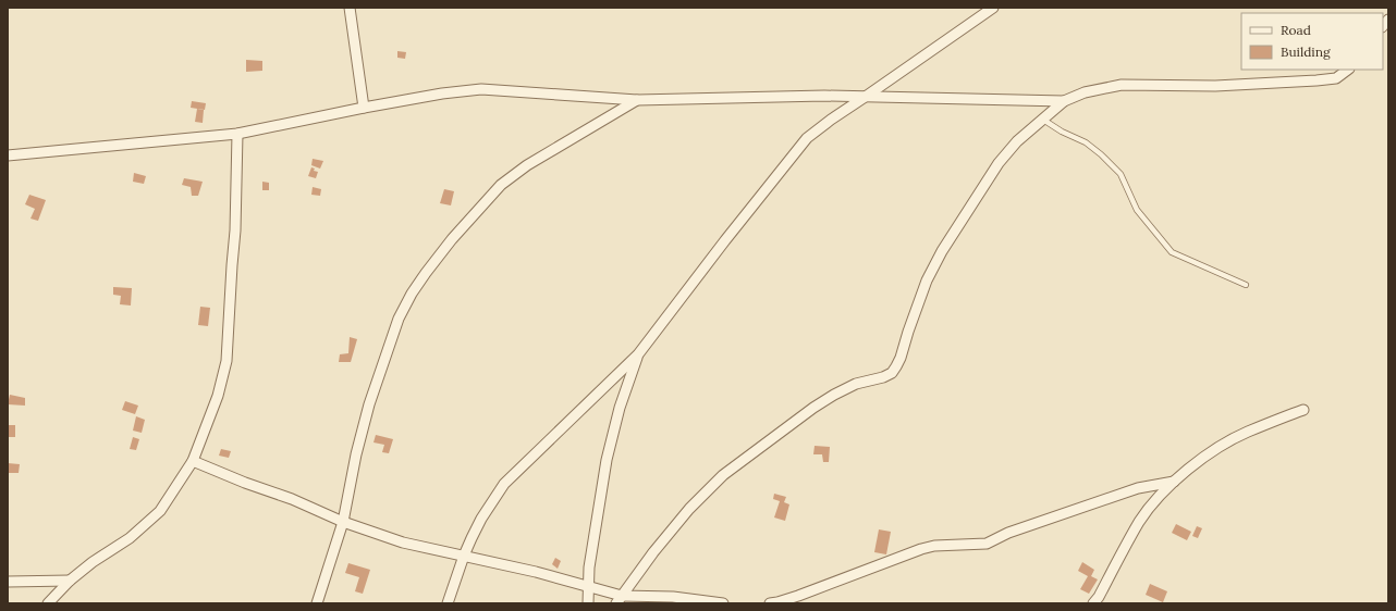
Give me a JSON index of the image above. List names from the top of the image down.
{
  "legend": ["Road", "Building"]
}
